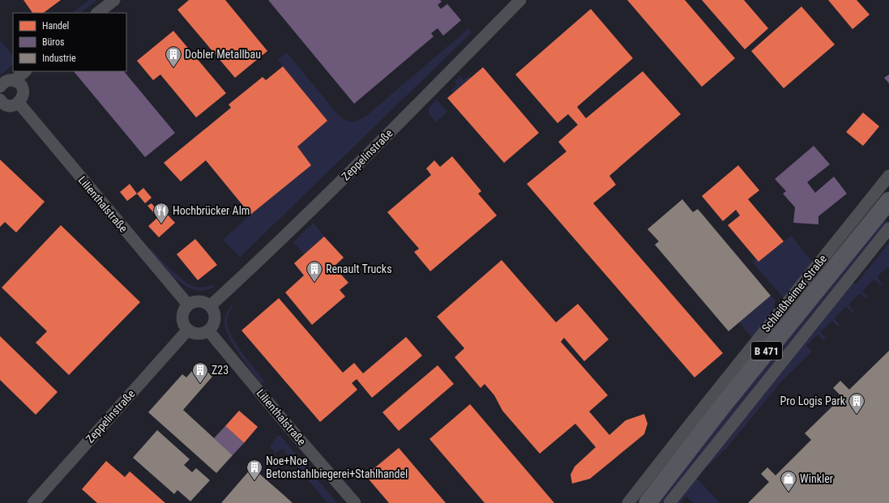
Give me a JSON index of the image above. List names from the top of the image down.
{
  "streets": {
    "main road": ["Schleißheimer Straße", "B 471"],
    "street": ["Zeppelinstraße", "Lilienthalstraße"]
  },
  "crossings": [
    ["Zeppelinstraße", "Lilienthalstraße"]
  ],
  "places": {
    "building": [
      "Dobler Metallbau",
      "Renault Trucks",
      "Z23",
      "Pro Logis Park",
      "Noe+Noe Betonstahlbiegerei+Stahlhandel"
    ],
    "restaurant": ["Hochbrücker Alm"],
    "shop": ["Winkler"]
  },
  "legend": ["Handel", "Büros", "Industrie"]
}
